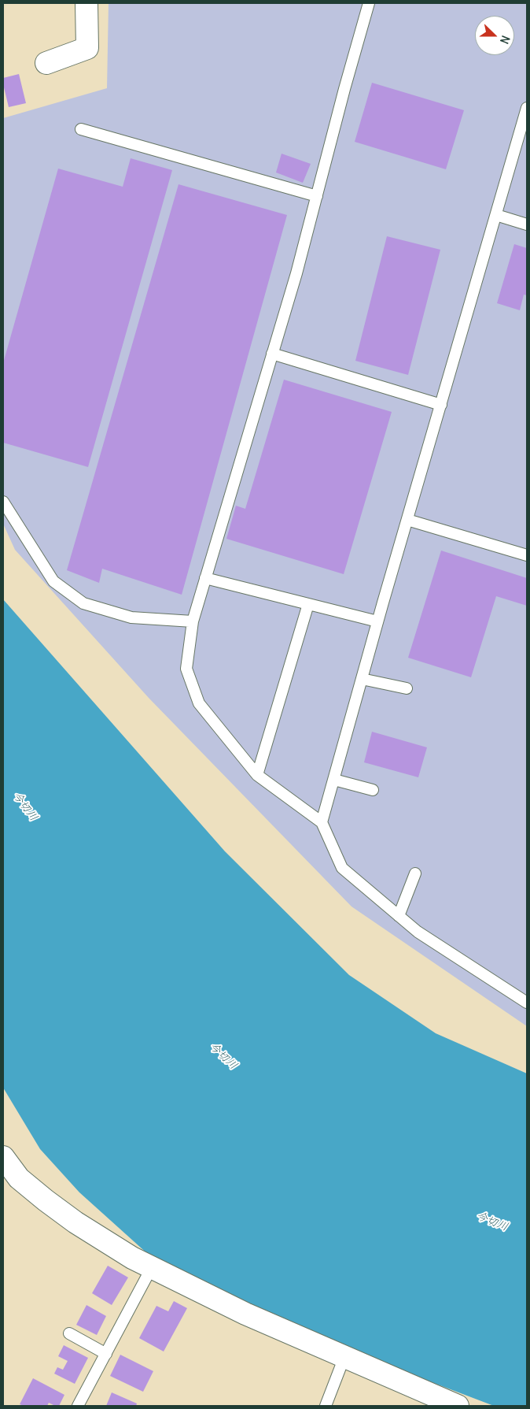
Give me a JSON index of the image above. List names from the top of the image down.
{
  "water": ["今切川"],
  "north": "right"
}
